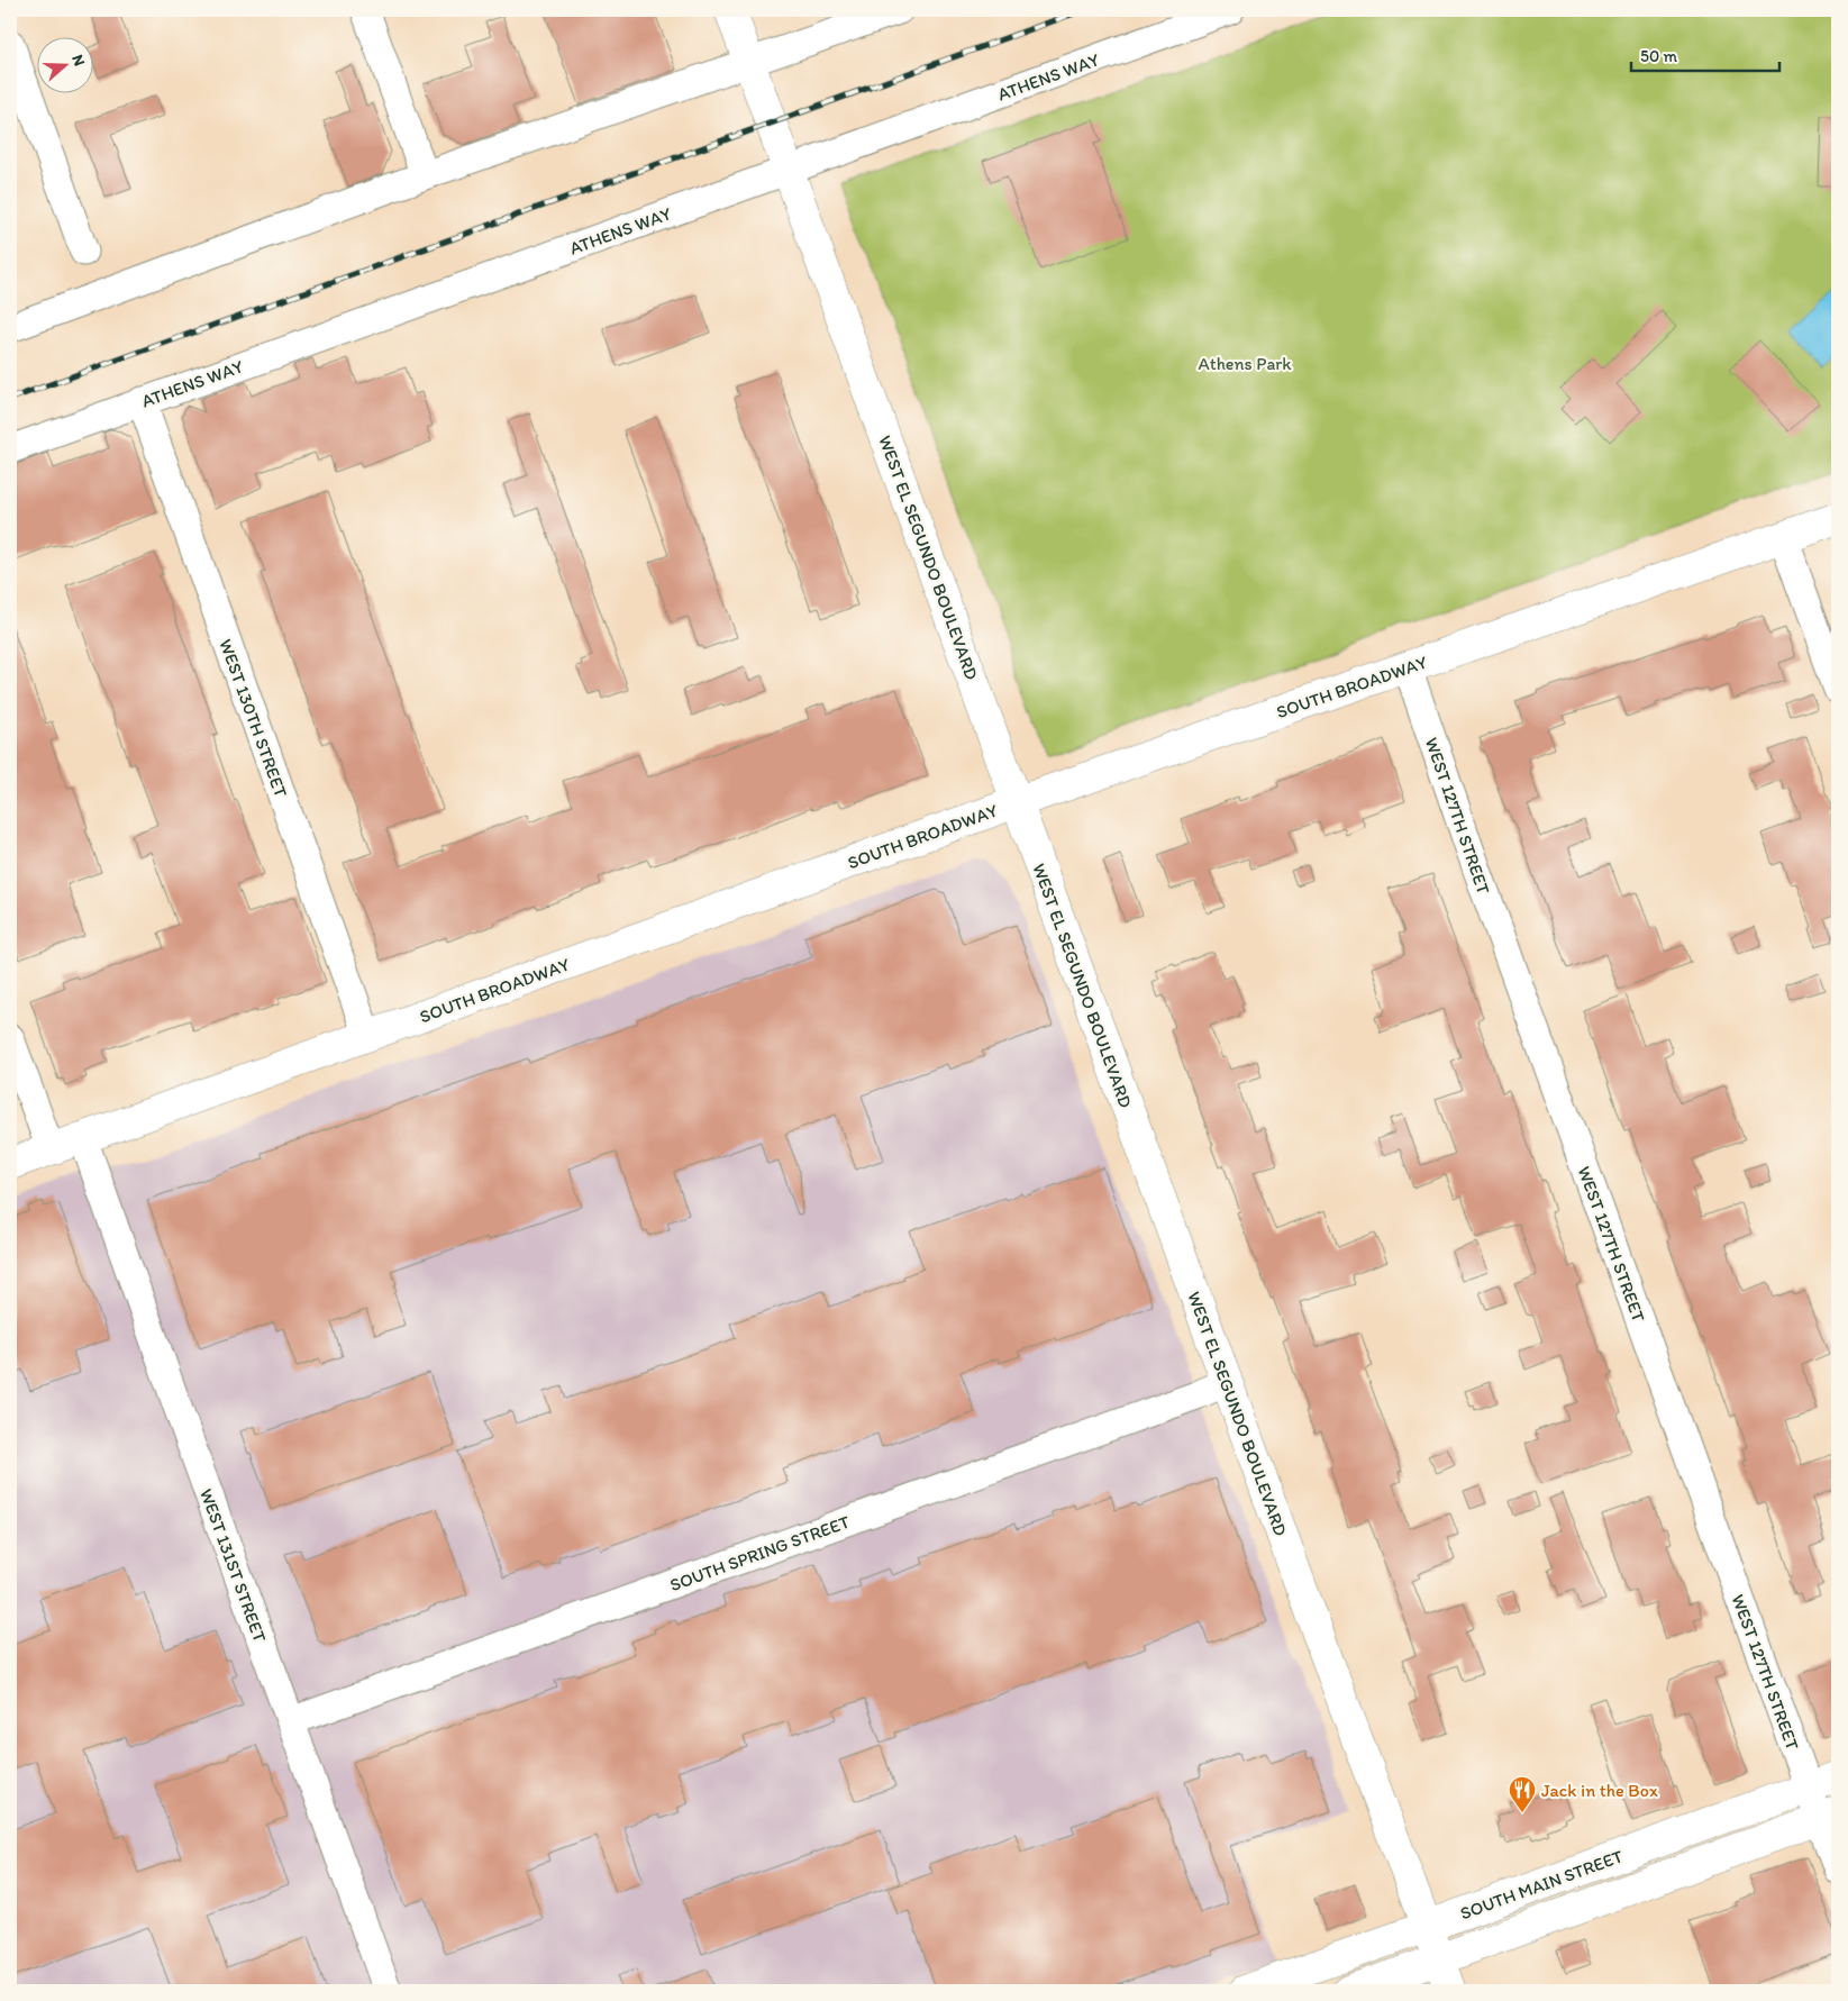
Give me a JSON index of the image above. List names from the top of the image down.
{
  "streets": {
    "main road": ["WEST EL SEGUNDO BOULEVARD", "SOUTH BROADWAY", "SOUTH MAIN STREET"],
    "street": [
      "ATHENS WAY",
      "WEST 130TH STREET",
      "WEST 127TH STREET",
      "SOUTH SPRING STREET",
      "WEST 131ST STREET"
    ]
  },
  "crossings": [
    ["ATHENS WAY", "WEST EL SEGUNDO BOULEVARD"],
    ["ATHENS WAY", "WEST 130TH STREET"],
    ["WEST EL SEGUNDO BOULEVARD", "SOUTH BROADWAY"],
    ["WEST EL SEGUNDO BOULEVARD", "SOUTH SPRING STREET"],
    ["WEST EL SEGUNDO BOULEVARD", "SOUTH MAIN STREET"],
    ["SOUTH BROADWAY", "WEST 130TH STREET"],
    ["SOUTH BROADWAY", "WEST 127TH STREET"],
    ["SOUTH BROADWAY", "WEST 131ST STREET"],
    ["WEST 127TH STREET", "SOUTH MAIN STREET"],
    ["SOUTH SPRING STREET", "WEST 131ST STREET"]
  ],
  "parks": ["Athens Park"],
  "places": {
    "restaurant": ["Jack in the Box"]
  },
  "scale_bar": "50 m",
  "north": "right"
}
